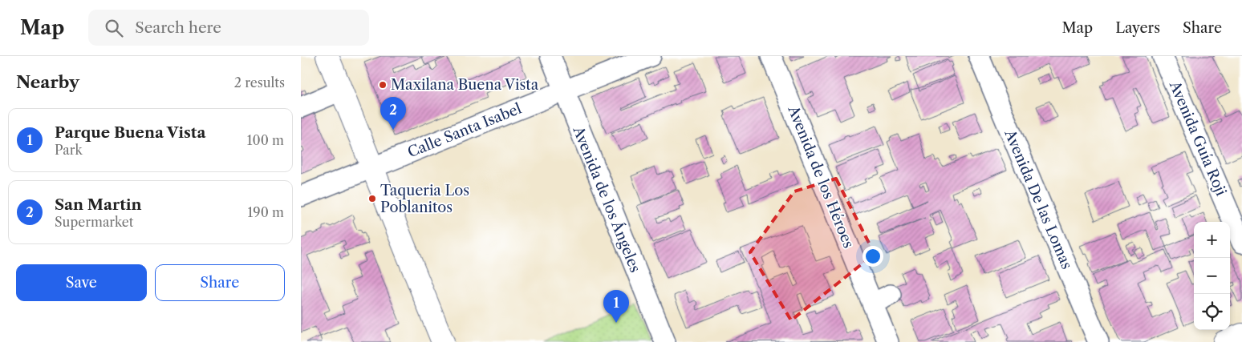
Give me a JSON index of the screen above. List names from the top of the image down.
{
  "streets": {
    "street": [
      "Calle Santa Isabel",
      "Avenida Guía Roji",
      "Avenida de los Héroes",
      "Avenida de los Ángeles",
      "Avenida De las Lomas"
    ]
  },
  "crossings": [
    ["Calle Santa Isabel", "Avenida de los Ángeles"]
  ],
  "places": ["Maxilana Buena Vista", "Taqueria Los Poblanitos"],
  "page": {
    "header": "Map",
    "search": "Search here",
    "nav": ["Map", "Layers", "Share"],
    "heading": ["Nearby", "2 results"],
    "pins": ["2", "1"],
    "list": [
      {
        "mark": "1",
        "name": "Parque Buena Vista",
        "note": "Park",
        "value": "100 m"
      },
      {
        "mark": "2",
        "name": "San Martin",
        "note": "Supermarket",
        "value": "190 m"
      }
    ],
    "map_buttons": ["+", "−"],
    "buttons": ["Save", "Share"]
  }
}
